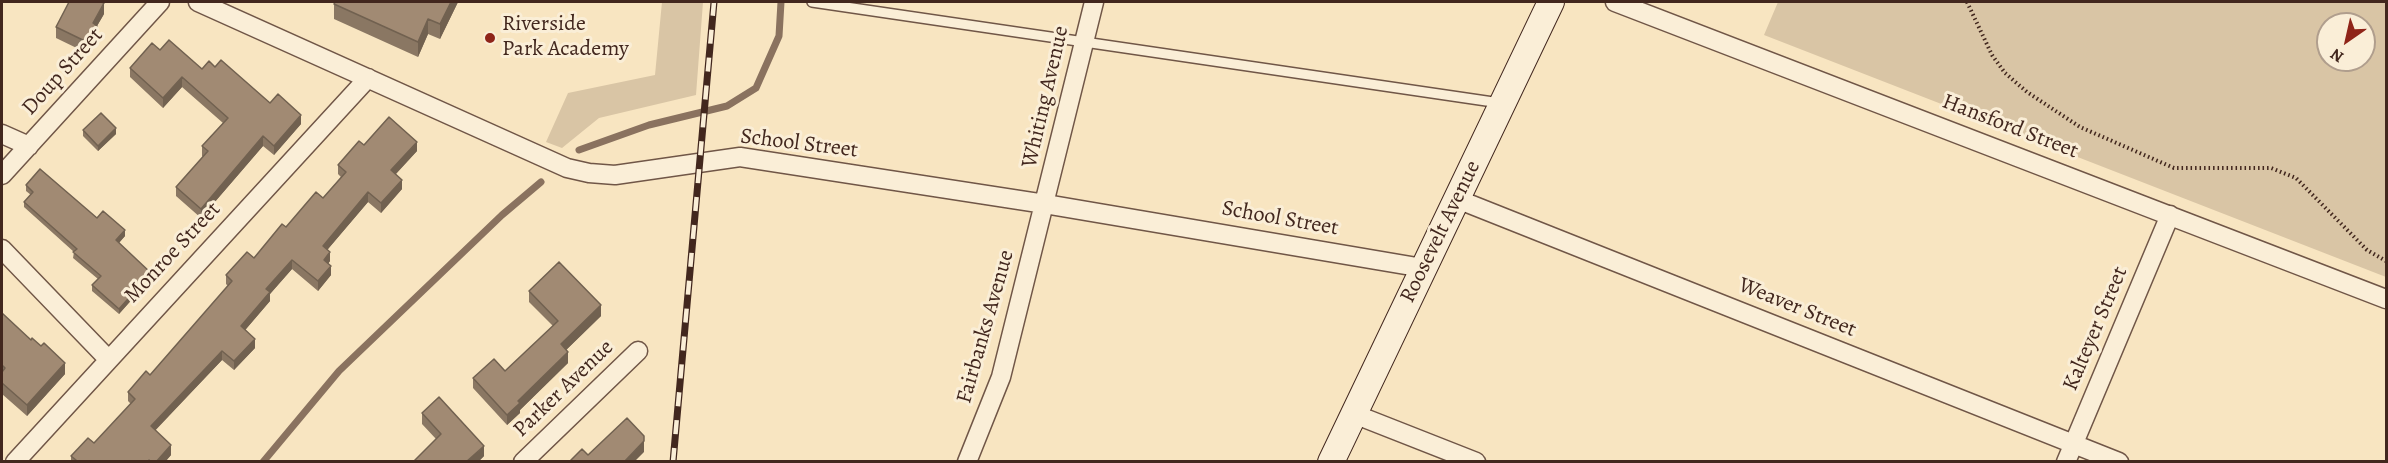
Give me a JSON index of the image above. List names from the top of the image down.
{
  "streets": {
    "main road": ["Roosevelt Avenue"],
    "street": [
      "Doup Street",
      "Whiting Avenue",
      "Hansford Street",
      "School Street",
      "Monroe Street",
      "Weaver Street",
      "Fairbanks Avenue",
      "Kalteyer Street",
      "Parker Avenue"
    ]
  },
  "crossings": [
    ["Whiting Avenue", "School Street"],
    ["Whiting Avenue", "Fairbanks Avenue"],
    ["Hansford Street", "Kalteyer Street"],
    ["School Street", "Roosevelt Avenue"],
    ["School Street", "Monroe Street"],
    ["School Street", "Fairbanks Avenue"],
    ["Roosevelt Avenue", "Weaver Street"],
    ["Weaver Street", "Kalteyer Street"]
  ],
  "places": ["Riverside Park Academy"],
  "north": "bottom left"
}
